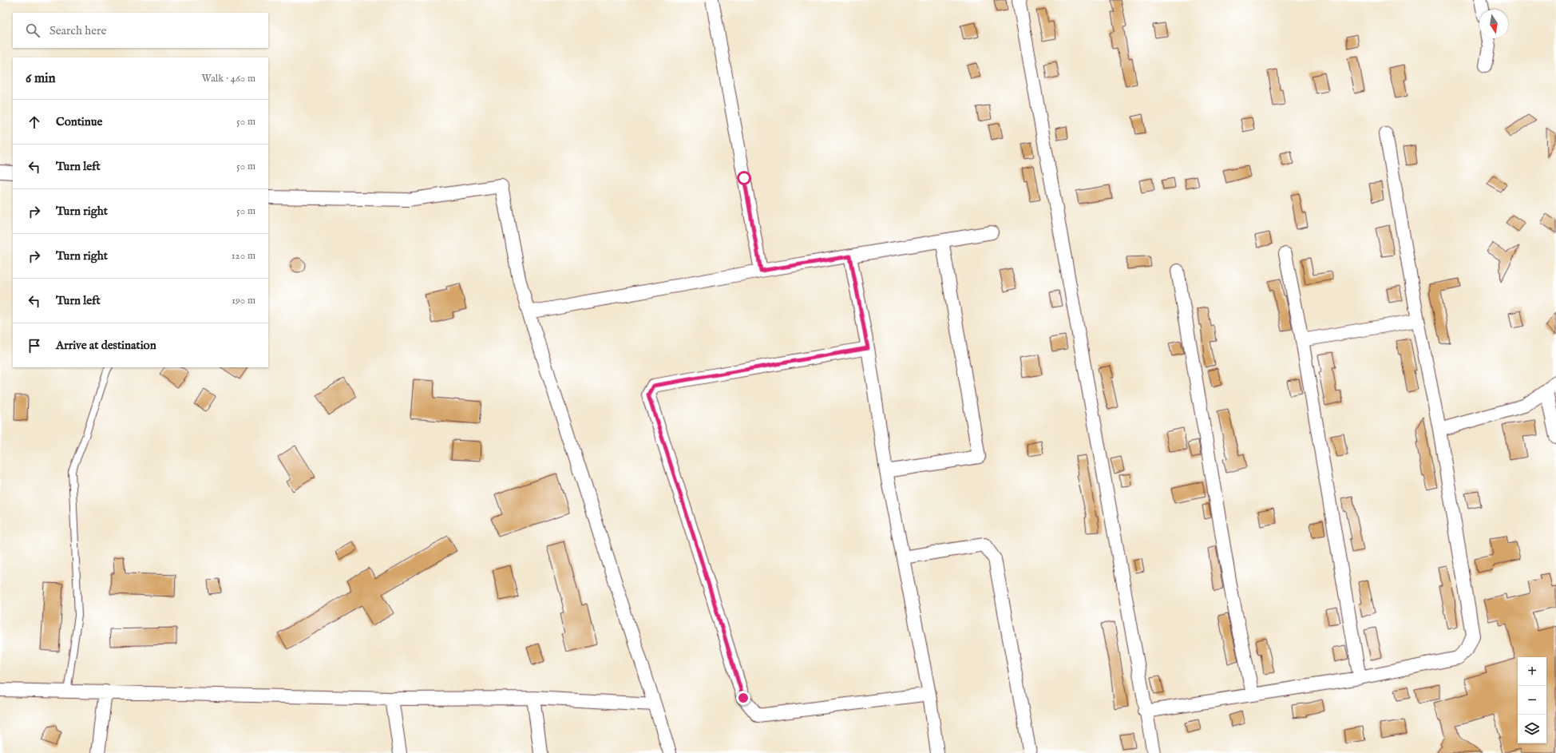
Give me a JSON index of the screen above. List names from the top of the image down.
{
  "north": "bottom",
  "page": {
    "search": "Search here",
    "heading": ["6 min", "Walk · 460 m"],
    "list": [
      ["Continue", "50 m"],
      ["Turn left", "50 m"],
      ["Turn right", "50 m"],
      ["Turn right", "120 m"],
      ["Turn left", "190 m"],
      "Arrive at destination"
    ],
    "map_buttons": ["+", "−"]
  }
}
